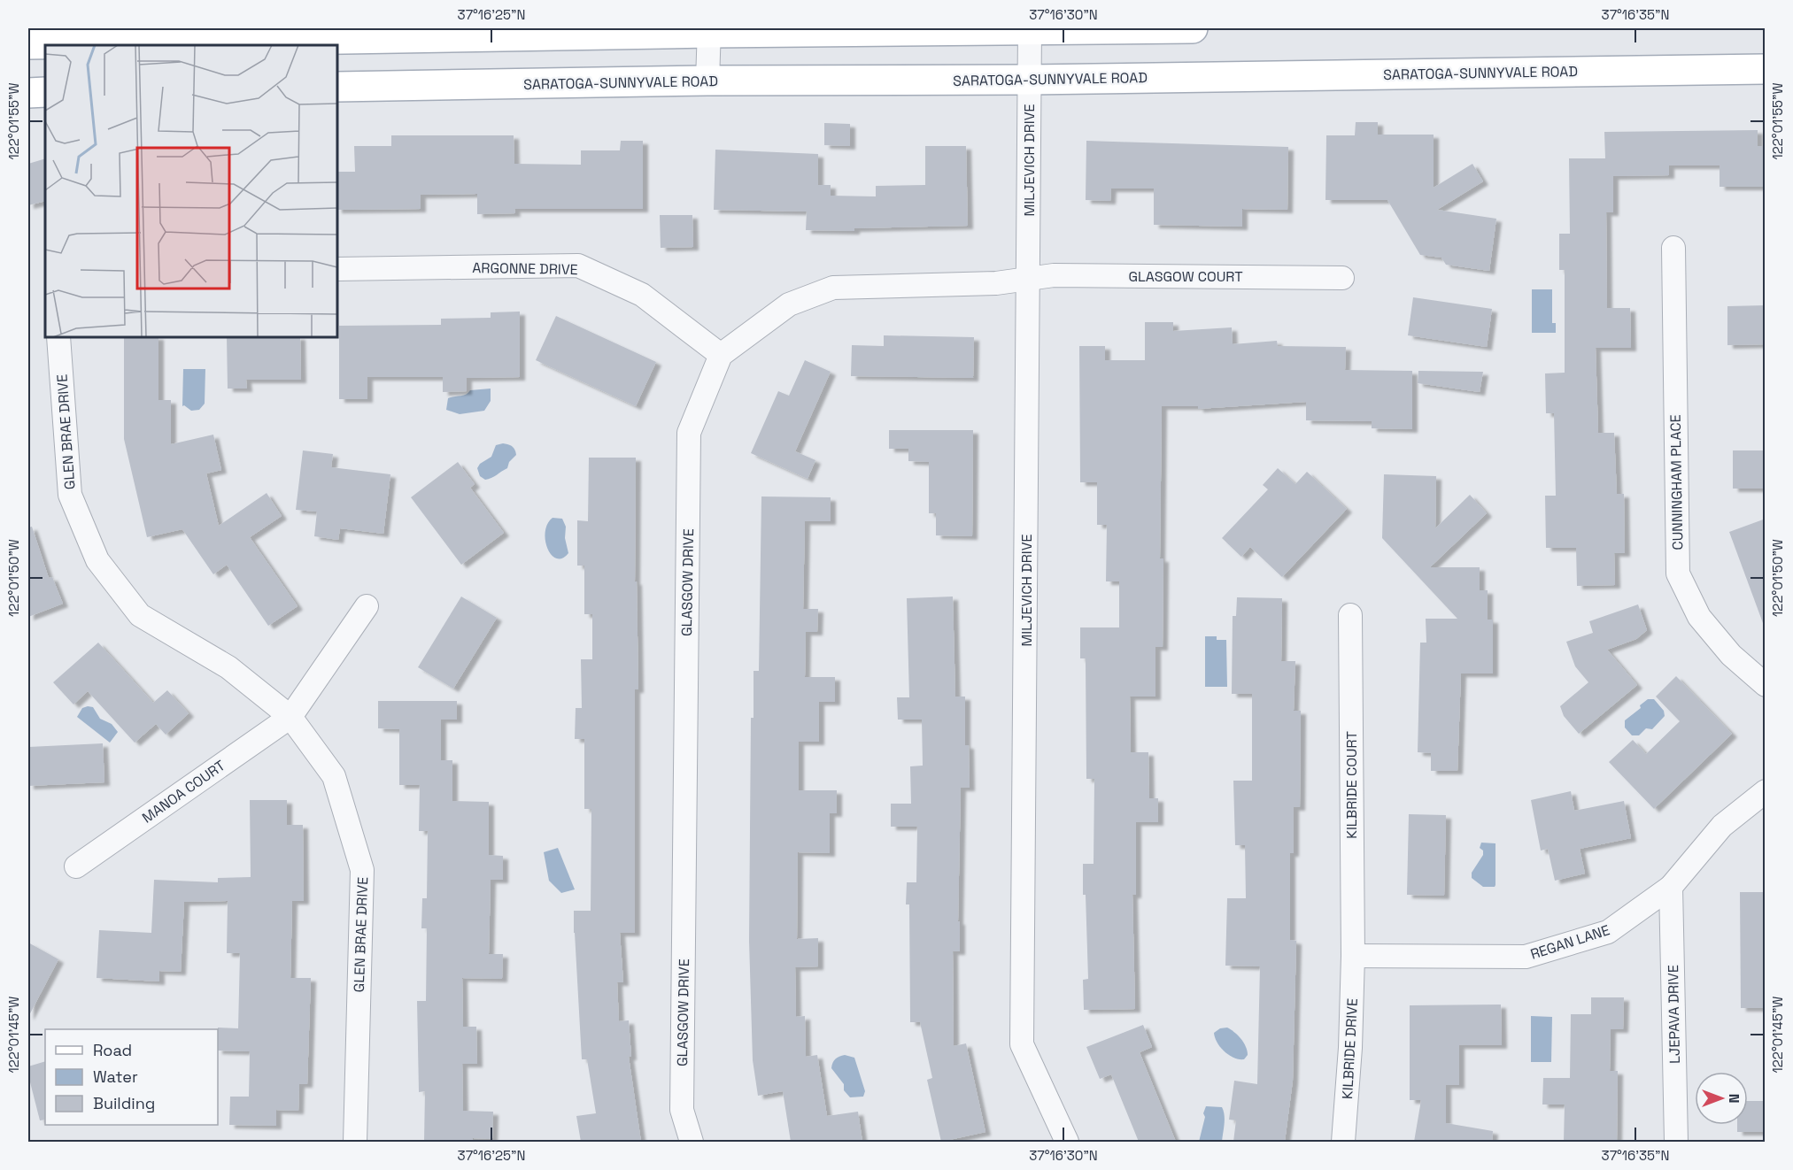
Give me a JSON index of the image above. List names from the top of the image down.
{
  "streets": {
    "main road": ["SARATOGA-SUNNYVALE ROAD"],
    "street": [
      "MILJEVICH DRIVE",
      "ARGONNE DRIVE",
      "GLASGOW COURT",
      "GLEN BRAE DRIVE",
      "CUNNINGHAM PLACE",
      "GLASGOW DRIVE",
      "KILBRIDE COURT",
      "MANOA COURT",
      "REGAN LANE",
      "LJEPAVA DRIVE",
      "KILBRIDE DRIVE"
    ]
  },
  "crossings": [
    ["SARATOGA-SUNNYVALE ROAD", "MILJEVICH DRIVE"],
    ["MILJEVICH DRIVE", "GLASGOW COURT"],
    ["ARGONNE DRIVE", "GLASGOW DRIVE"],
    ["GLEN BRAE DRIVE", "MANOA COURT"],
    ["KILBRIDE COURT", "REGAN LANE"],
    ["KILBRIDE COURT", "KILBRIDE DRIVE"],
    ["REGAN LANE", "LJEPAVA DRIVE"],
    ["REGAN LANE", "KILBRIDE DRIVE"]
  ],
  "legend": ["Road", "Water", "Building"],
  "north": "right",
  "coordinates": [
    "37°16'25\"N",
    "37°16'30\"N",
    "37°16'35\"N",
    "122°01'55\"W",
    "122°01'50\"W",
    "122°01'45\"W"
  ]
}
